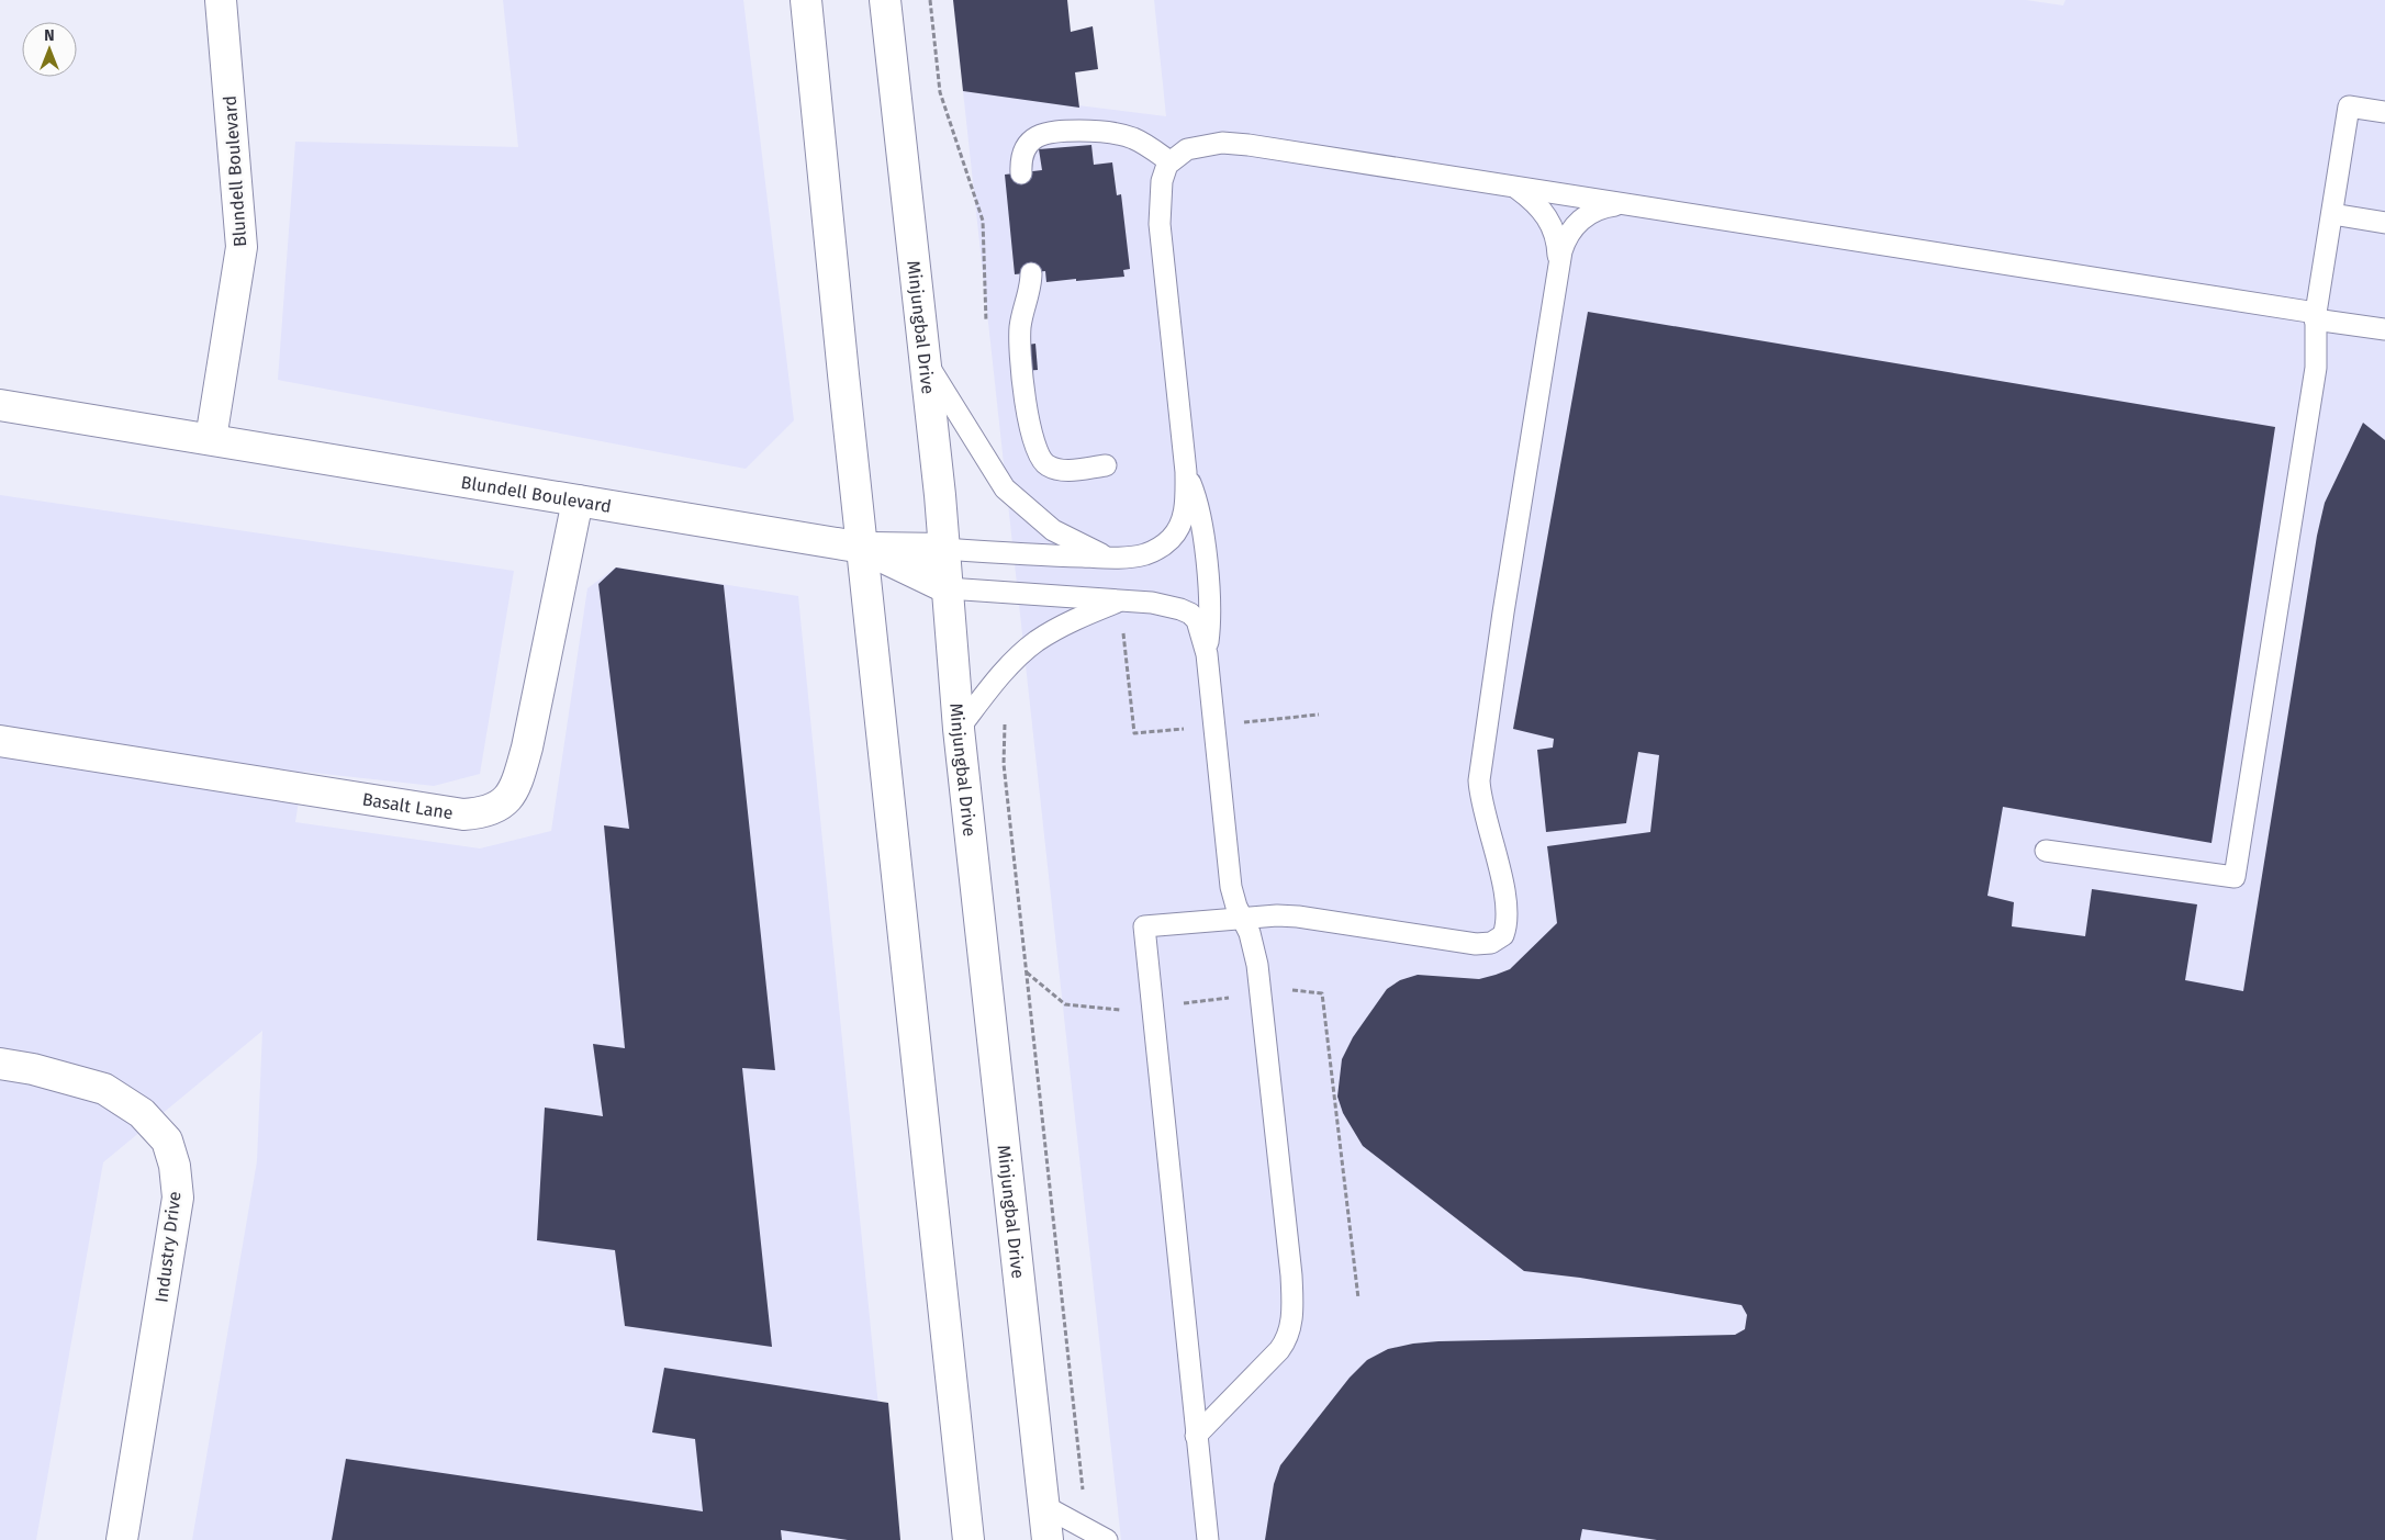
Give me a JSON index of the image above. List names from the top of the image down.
{
  "streets": {
    "main road": [
      "Blundell Boulevard",
      "Minjungbal Drive",
      "Basalt Lane",
      "Industry Drive"
    ]
  },
  "crossings": [
    ["Blundell Boulevard", "Basalt Lane"]
  ],
  "north": "top"
}
